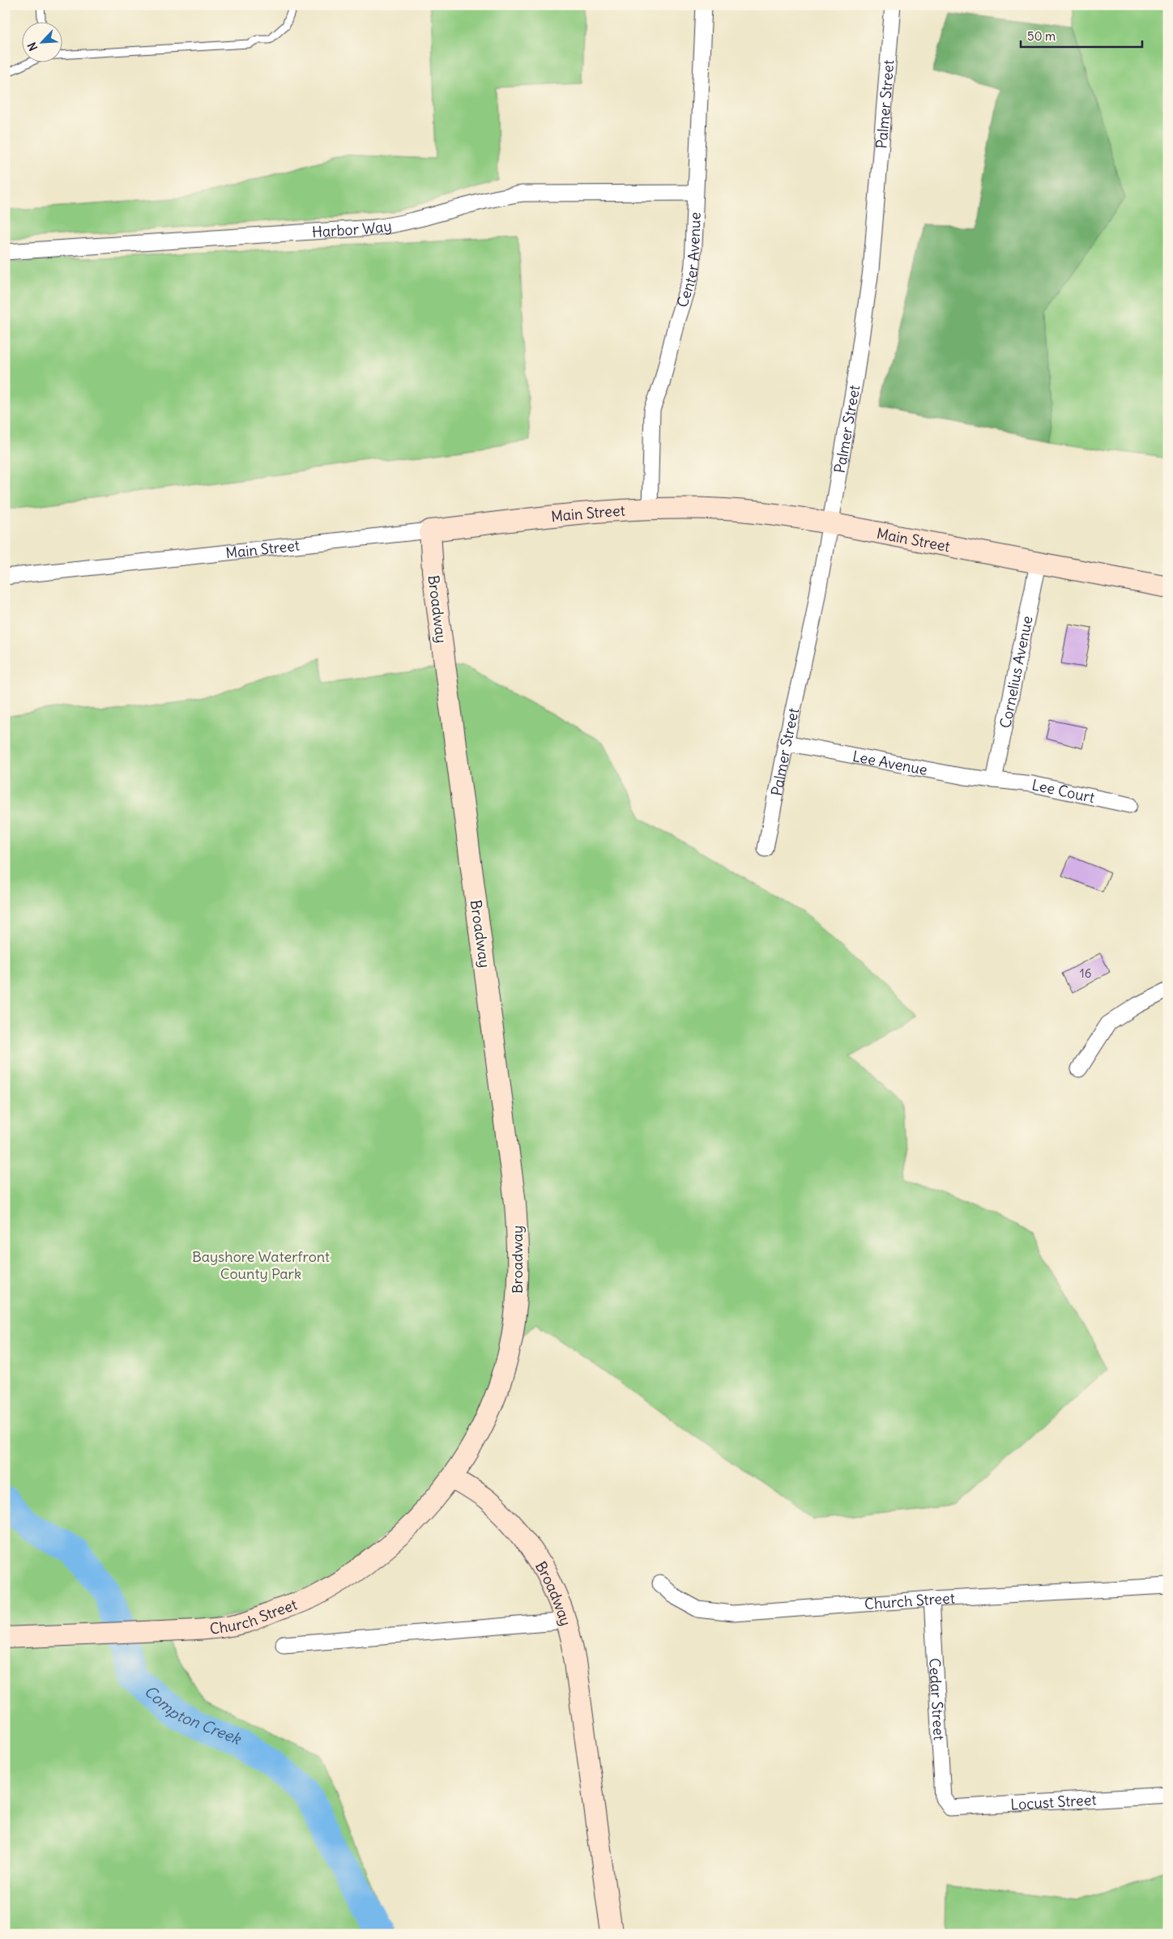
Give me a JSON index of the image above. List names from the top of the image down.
{
  "streets": {
    "street": [
      "Palmer Street",
      "Harbor Way",
      "Center Avenue",
      "Main Street",
      "Broadway",
      "Cornelius Avenue",
      "Lee Avenue",
      "Lee Court",
      "Church Street",
      "Cedar Street",
      "Locust Street"
    ]
  },
  "crossings": [
    ["Palmer Street", "Main Street"],
    ["Palmer Street", "Lee Avenue"],
    ["Harbor Way", "Center Avenue"],
    ["Center Avenue", "Main Street"],
    ["Main Street", "Broadway"],
    ["Main Street", "Cornelius Avenue"],
    ["Broadway", "Church Street"],
    ["Cornelius Avenue", "Lee Avenue"],
    ["Cornelius Avenue", "Lee Court"],
    ["Lee Avenue", "Lee Court"],
    ["Church Street", "Cedar Street"],
    ["Cedar Street", "Locust Street"]
  ],
  "water": ["Compton Creek"],
  "parks": ["Bayshore Waterfront County Park"],
  "house_numbers": ["16"],
  "scale_bar": "50 m",
  "north": "bottom left"
}
